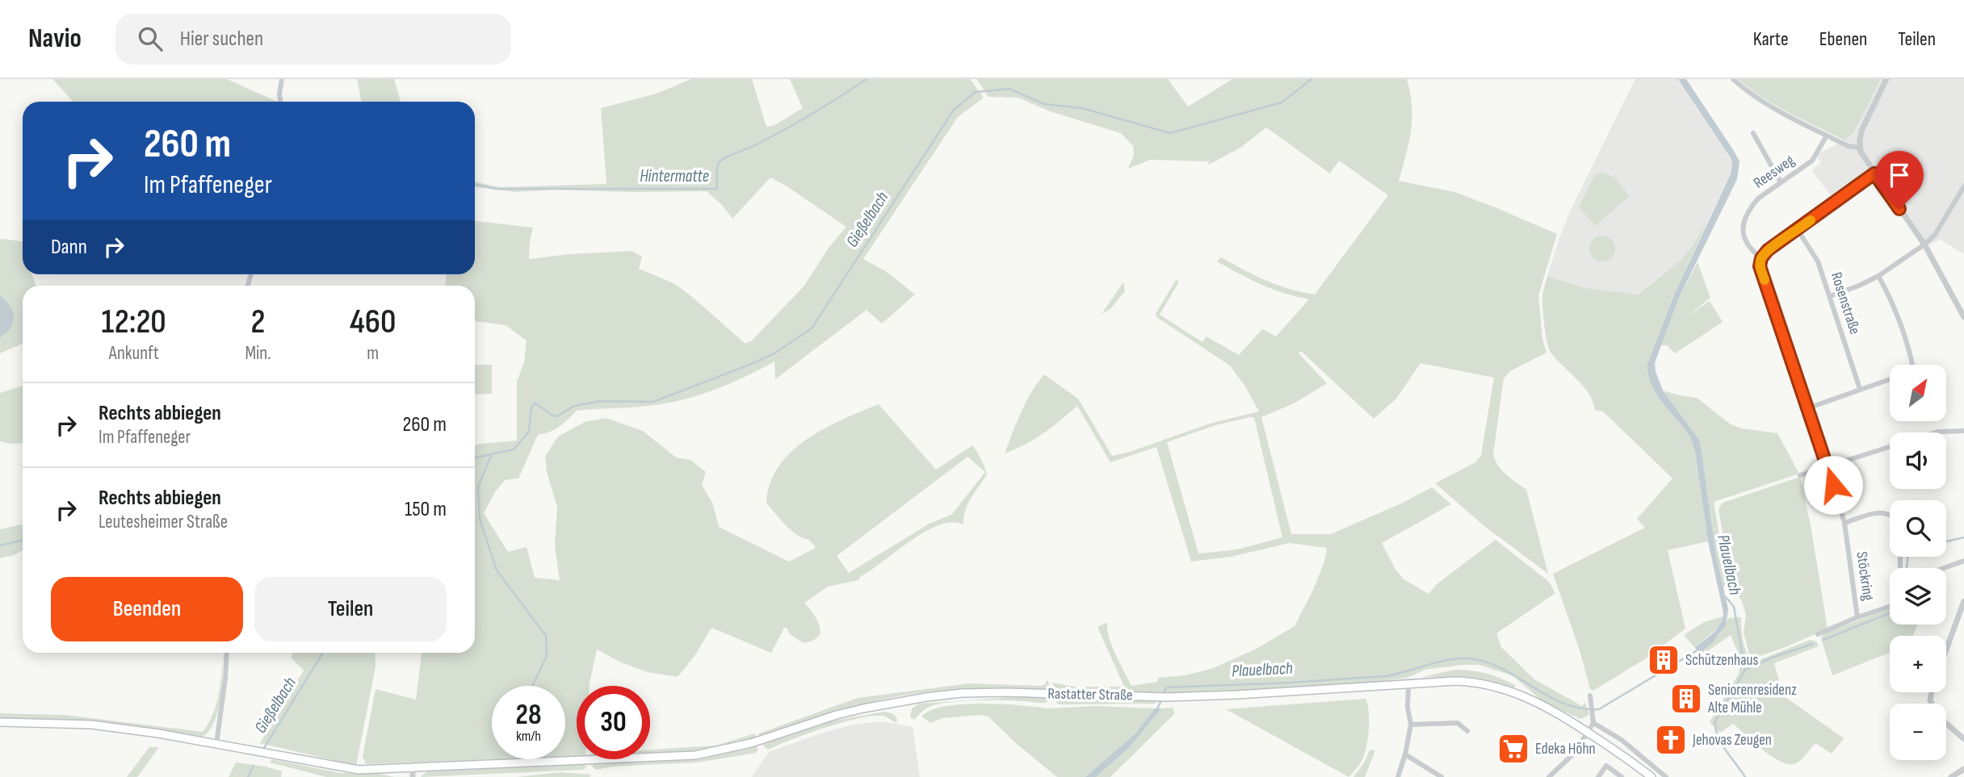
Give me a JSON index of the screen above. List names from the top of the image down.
{
  "streets": {
    "main road": ["Rastatter Straße"],
    "street": ["Reesweg", "Rosenstraße", "Stöckring"]
  },
  "crossings": [
    ["Reesweg", "Stöckring"]
  ],
  "water": ["Hintermatte", "Gießelbach", "Plauelbach"],
  "places": {
    "building": ["Schützenhaus", "Seniorenresidenz Alte Mühle"],
    "church": ["Jehovas Zeugen"],
    "supermarket": ["Edeka Höhn"]
  },
  "north": "top right",
  "page": {
    "header": "Navio",
    "search": "Hier suchen",
    "nav": ["Karte", "Ebenen", "Teilen"],
    "turn": ["260 m", "Im Pfaffeneger"],
    "then": "Dann",
    "eta": [
      "12:20",
      "Ankunft",
      "2",
      "Min.",
      "460",
      "m"
    ],
    "map_buttons": ["+", "−"],
    "list": [
      {
        "name": "Rechts abbiegen",
        "note": "Im Pfaffeneger",
        "value": "260 m"
      },
      {
        "name": "Rechts abbiegen",
        "note": "Leutesheimer Straße",
        "value": "150 m"
      }
    ],
    "buttons": ["Beenden", "Teilen"],
    "speed": "28 km/h",
    "limit": "30"
  }
}
